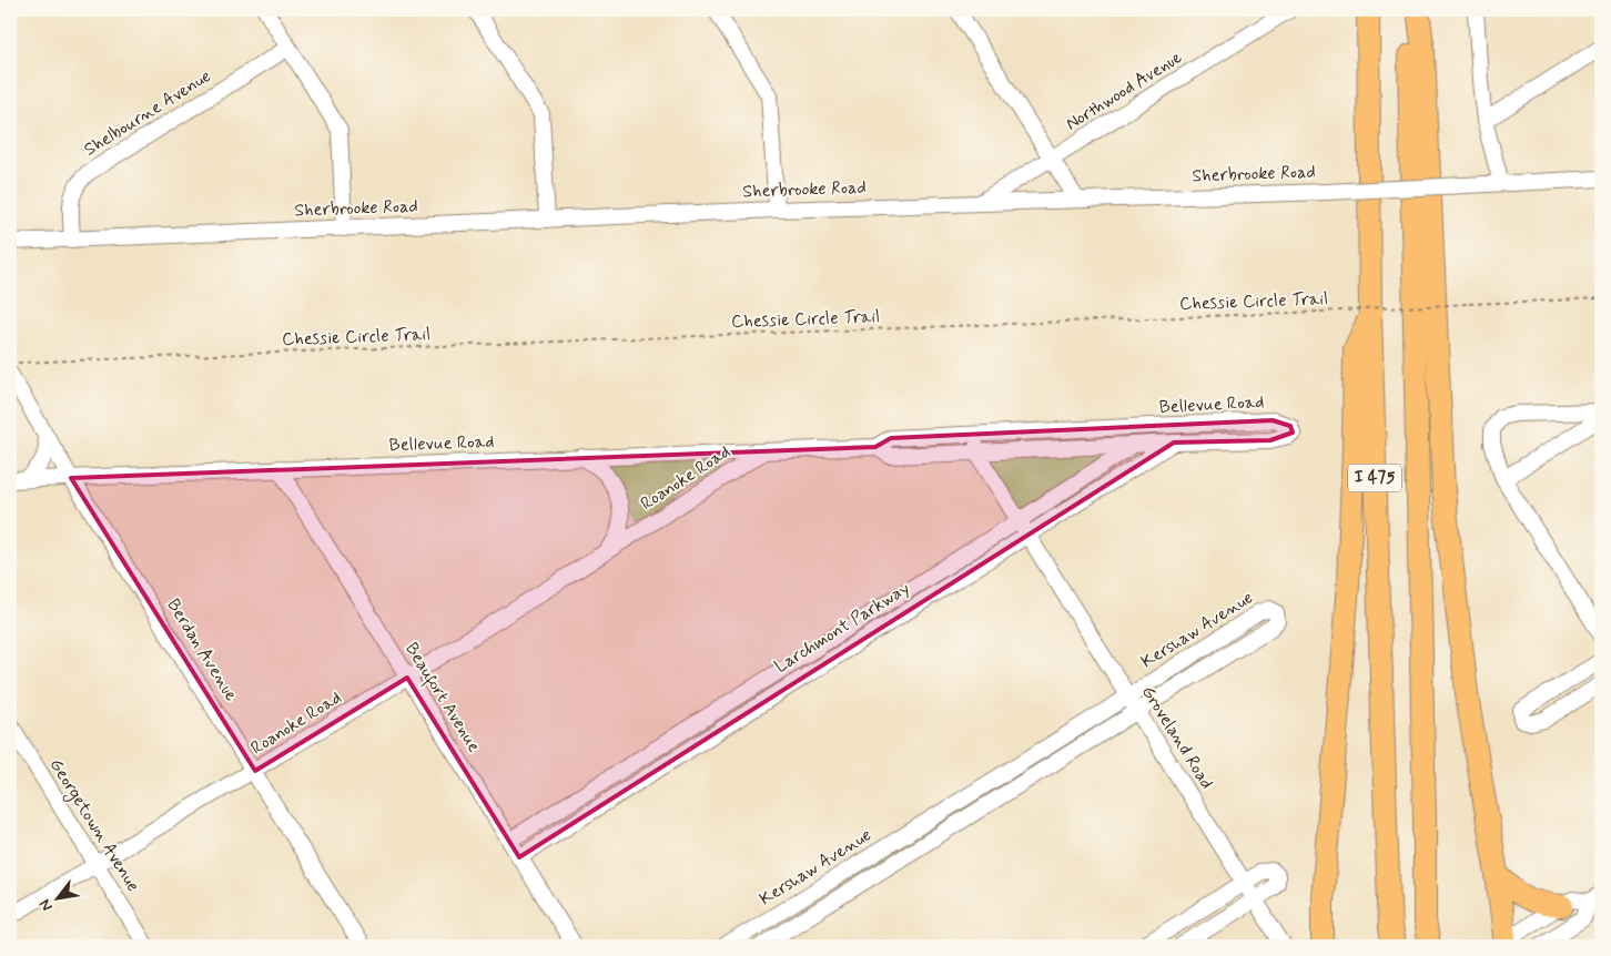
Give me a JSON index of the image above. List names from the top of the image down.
{
  "streets": {
    "highway": ["I 475"],
    "street": [
      "Northwood Avenue",
      "Shelbourne Avenue",
      "Sherbrooke Road",
      "Bellevue Road",
      "Roanoke Road",
      "Larchmont Parkway",
      "Kershaw Avenue",
      "Berdan Avenue",
      "Beaufort Avenue",
      "Groveland Road",
      "Georgetown Avenue"
    ],
    "path": ["Chessie Circle Trail"]
  },
  "crossings": [
    ["Northwood Avenue", "Sherbrooke Road"],
    ["Shelbourne Avenue", "Sherbrooke Road"],
    ["Bellevue Road", "Roanoke Road"],
    ["Bellevue Road", "Larchmont Parkway"],
    ["Bellevue Road", "Berdan Avenue"],
    ["Bellevue Road", "Beaufort Avenue"],
    ["Bellevue Road", "Groveland Road"],
    ["Roanoke Road", "Berdan Avenue"],
    ["Roanoke Road", "Beaufort Avenue"],
    ["Roanoke Road", "Georgetown Avenue"],
    ["Larchmont Parkway", "Beaufort Avenue"],
    ["Larchmont Parkway", "Groveland Road"],
    ["Kershaw Avenue", "Groveland Road"]
  ],
  "north": "bottom left"
}
